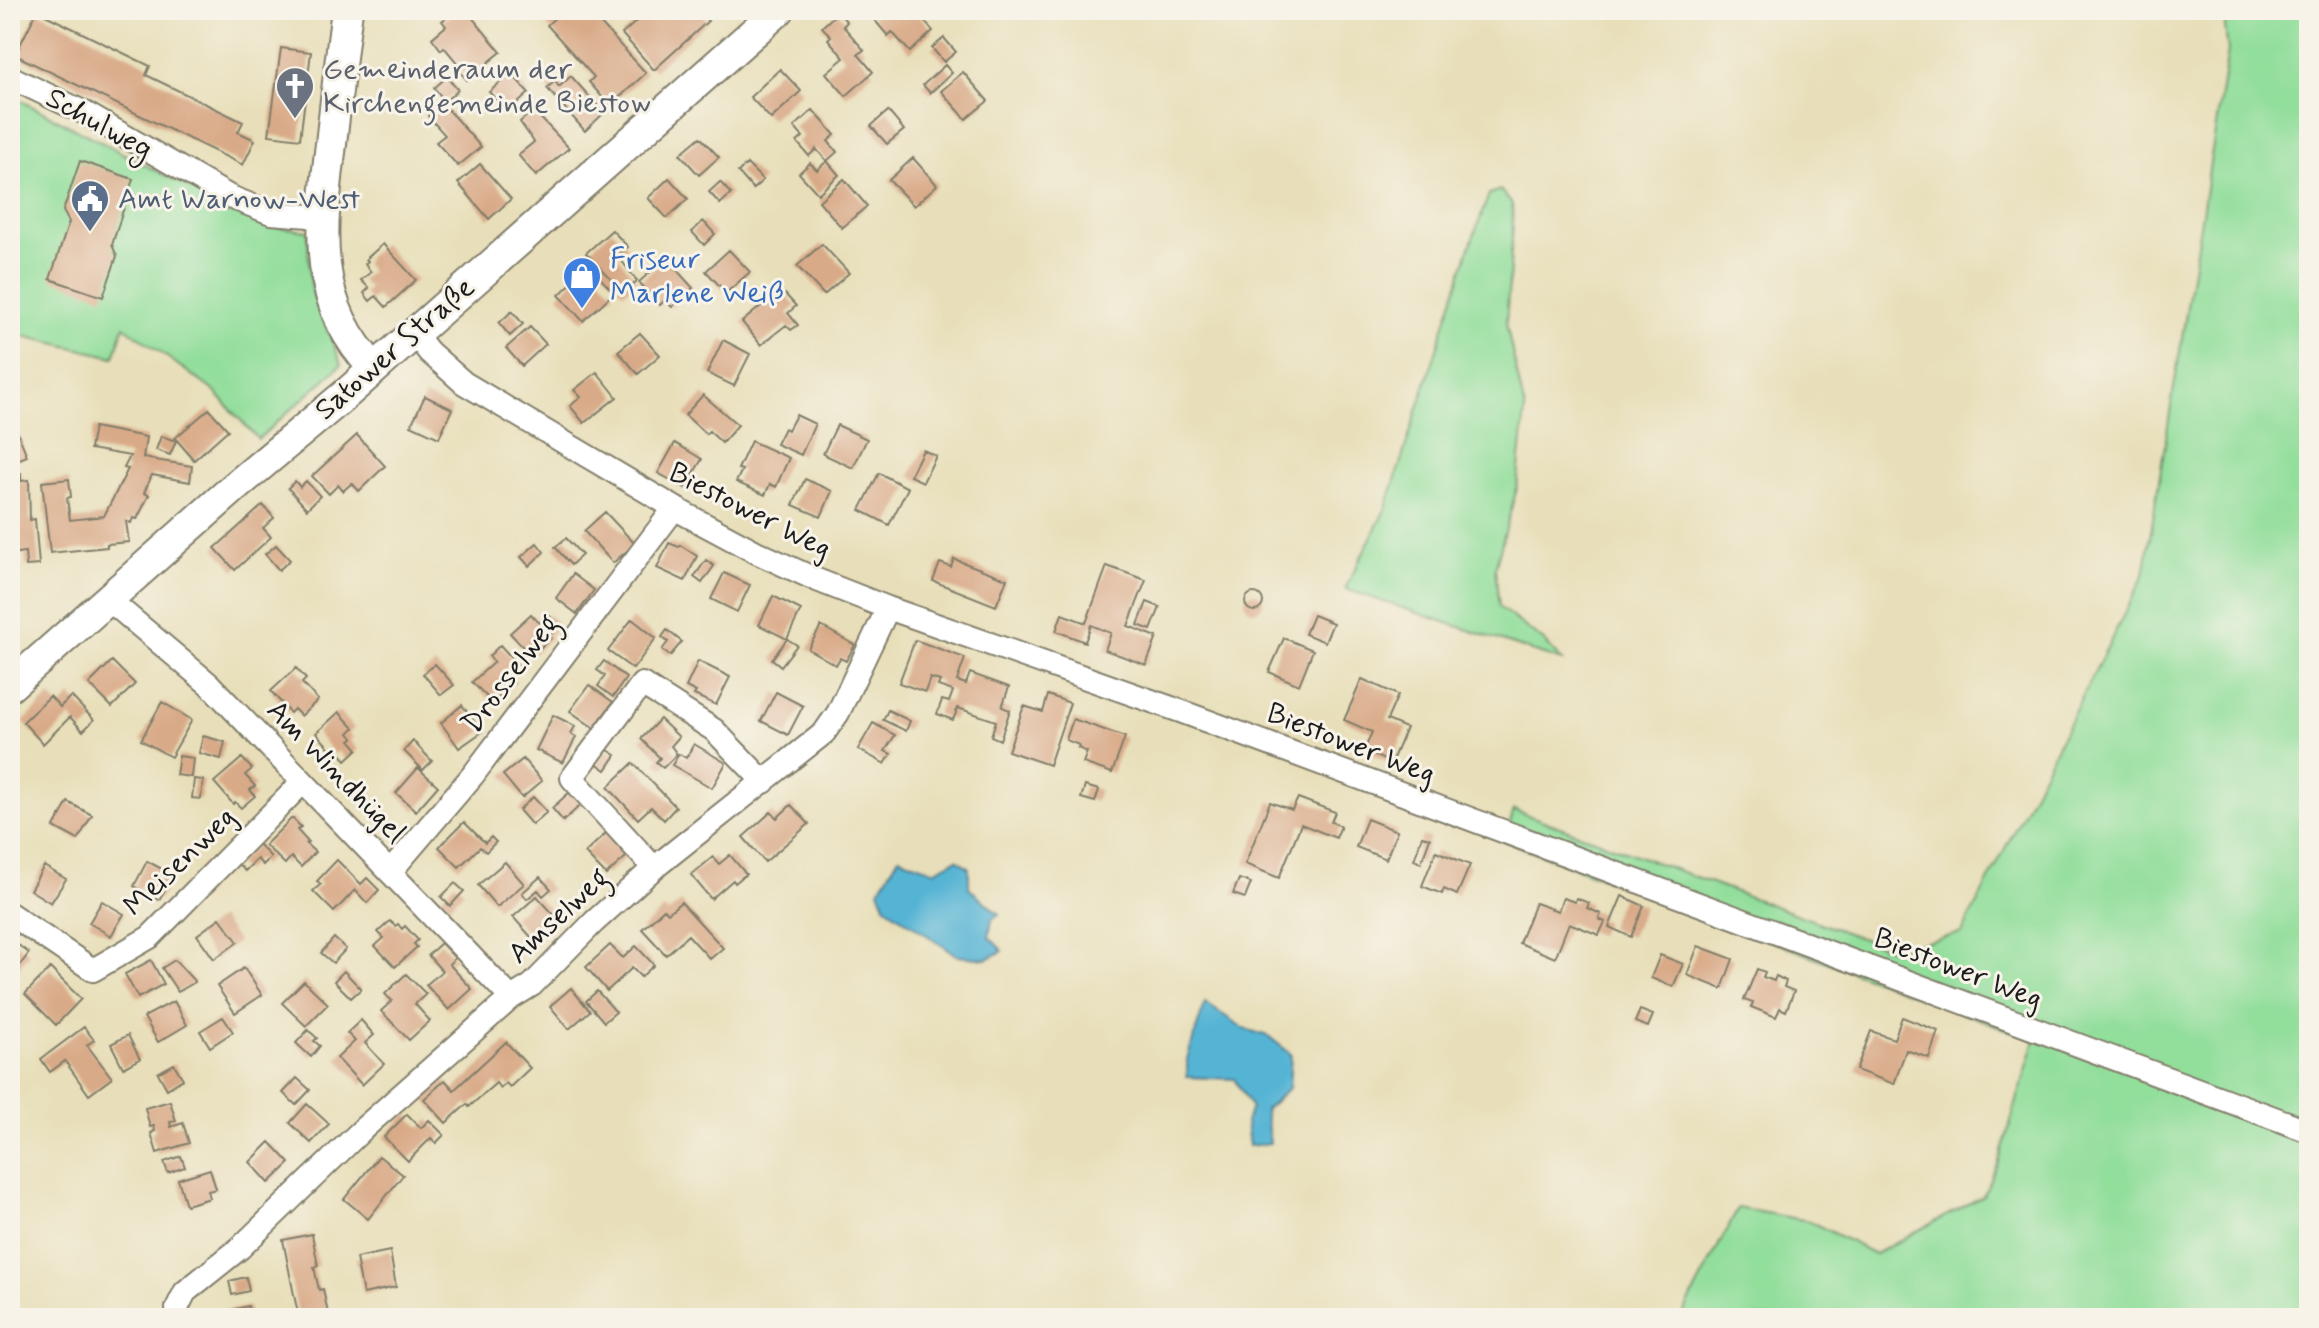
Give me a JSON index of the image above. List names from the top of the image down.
{
  "streets": {
    "main road": ["Satower Straße"],
    "street": [
      "Schulweg",
      "Biestower Weg",
      "Drosselweg",
      "Am Windhügel",
      "Meisenweg",
      "Amselweg"
    ]
  },
  "crossings": [
    ["Satower Straße", "Biestower Weg"],
    ["Satower Straße", "Am Windhügel"],
    ["Biestower Weg", "Drosselweg"],
    ["Biestower Weg", "Amselweg"],
    ["Drosselweg", "Am Windhügel"],
    ["Am Windhügel", "Meisenweg"],
    ["Am Windhügel", "Amselweg"]
  ],
  "places": {
    "church": ["Gemeinderaum der Kirchengemeinde Biestow"],
    "public building": ["Amt Warnow-West"],
    "shop": ["Friseur Marlene Weiß"]
  }
}
